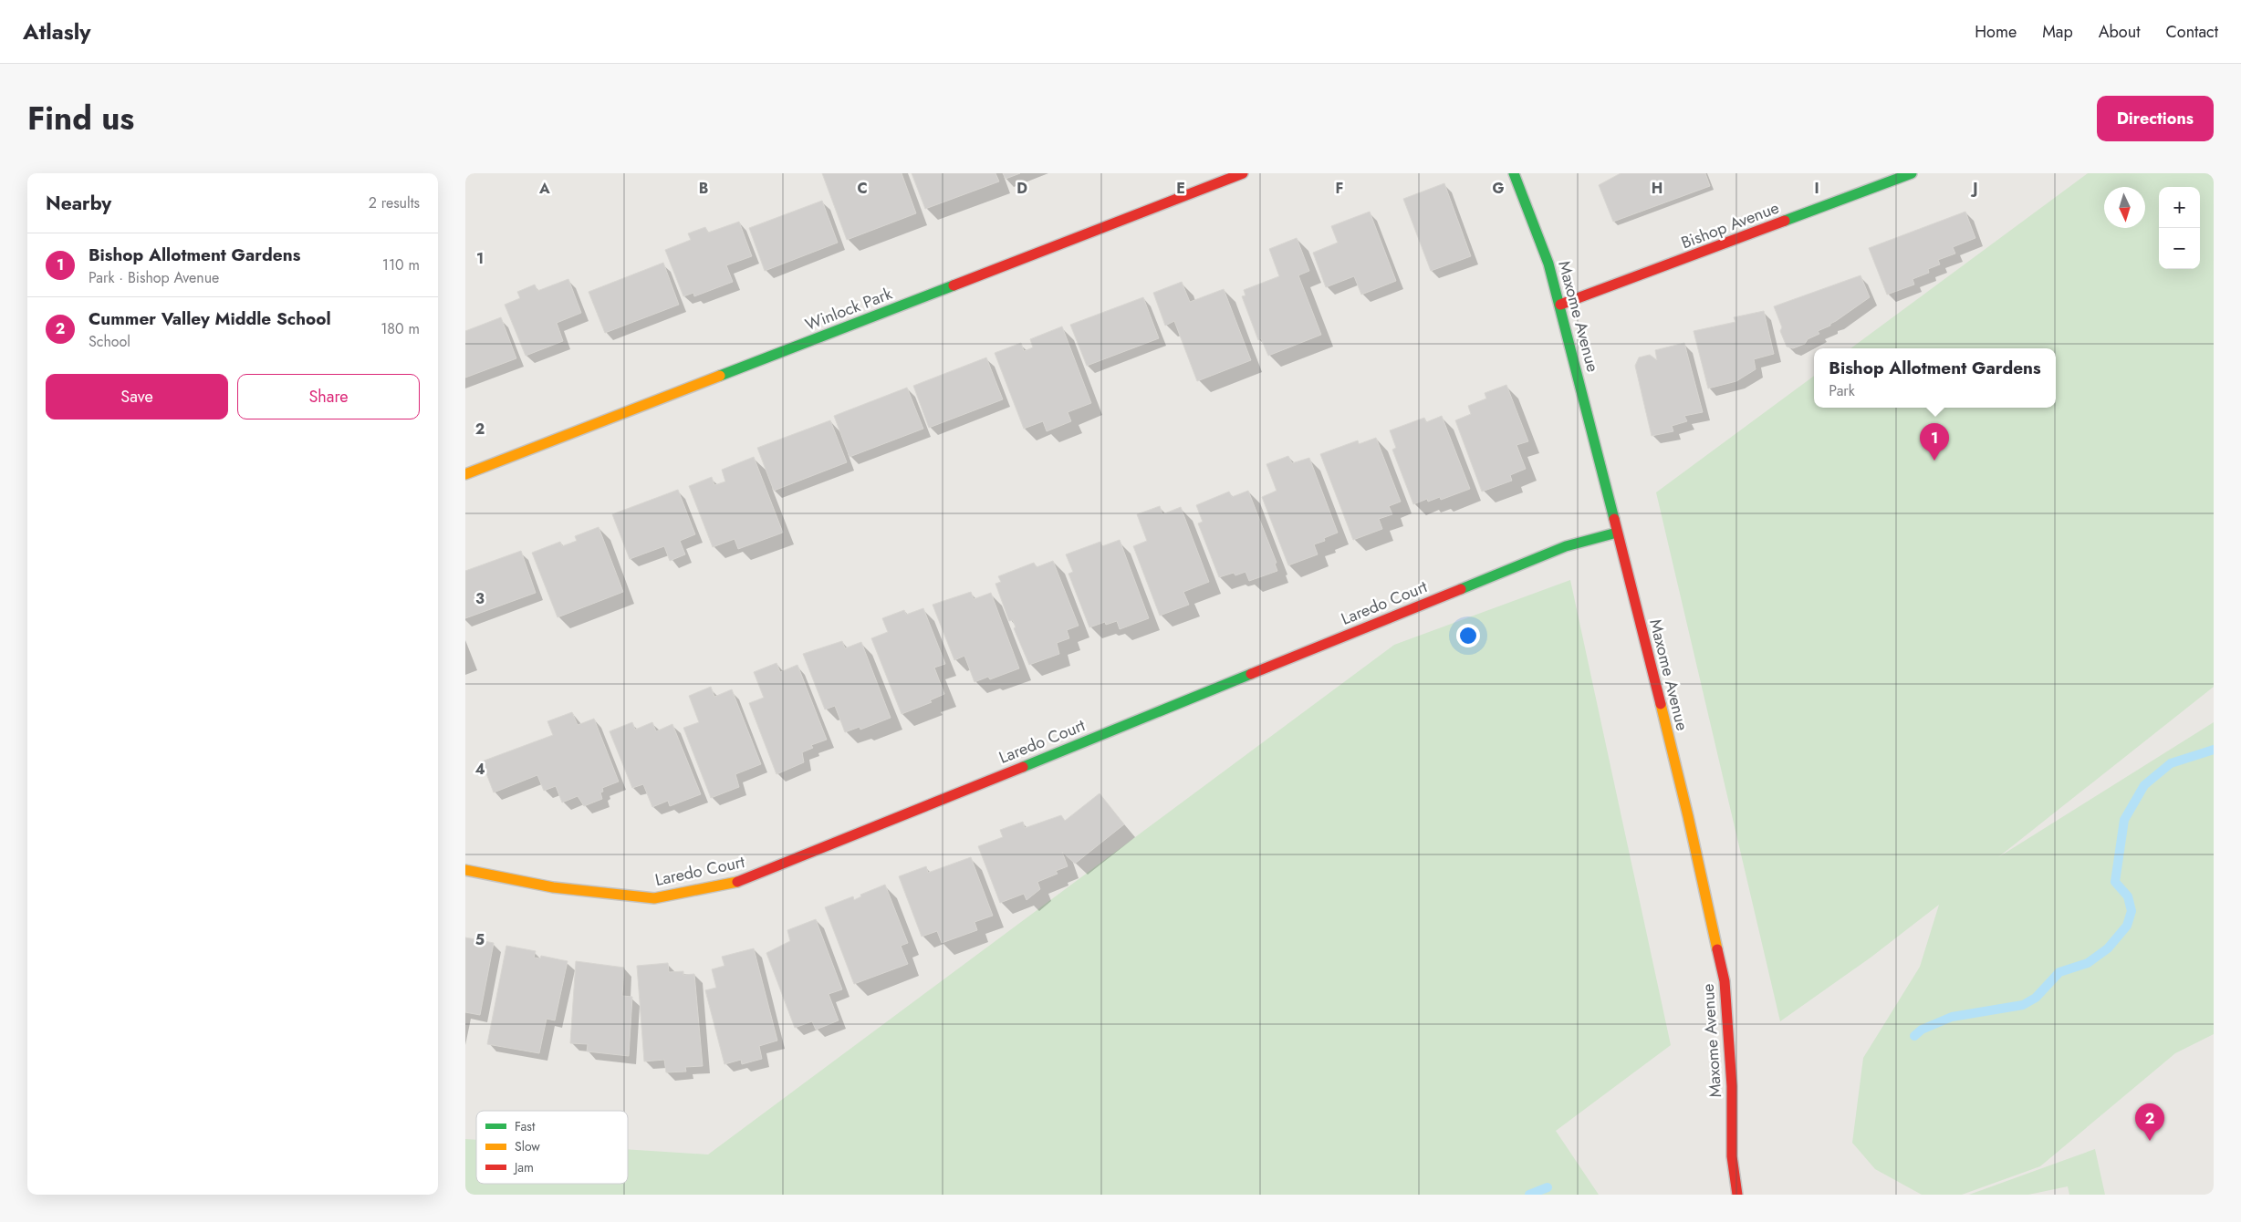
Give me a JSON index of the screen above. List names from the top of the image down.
{
  "streets": {
    "street": [
      "Bishop Avenue",
      "Winlock Park",
      "Maxome Avenue",
      "Laredo Court"
    ]
  },
  "crossings": [
    ["Bishop Avenue", "Maxome Avenue"],
    ["Maxome Avenue", "Laredo Court"]
  ],
  "legend": ["Fast", "Slow", "Jam"],
  "north": "bottom",
  "page": {
    "header": "Atlasly",
    "nav": [
      "Home",
      "Map",
      "About",
      "Contact"
    ],
    "title": "Find us",
    "buttons": [
      "Directions",
      ["Save", "Share"]
    ],
    "heading": ["Nearby", "2 results"],
    "map_buttons": ["+", "−"],
    "list": [
      {
        "mark": "1",
        "name": "Bishop Allotment Gardens",
        "note": "Park · Bishop Avenue",
        "value": "110 m"
      },
      {
        "mark": "2",
        "name": "Cummer Valley Middle School",
        "note": "School",
        "value": "180 m"
      }
    ],
    "popup": ["Bishop Allotment Gardens", "Park"],
    "pins": ["1", "2"]
  },
  "grid": {
    "columns": [
      "A",
      "B",
      "C",
      "D",
      "E",
      "F",
      "G",
      "H",
      "I",
      "J"
    ],
    "rows": [
      "1",
      "2",
      "3",
      "4",
      "5"
    ]
  }
}
